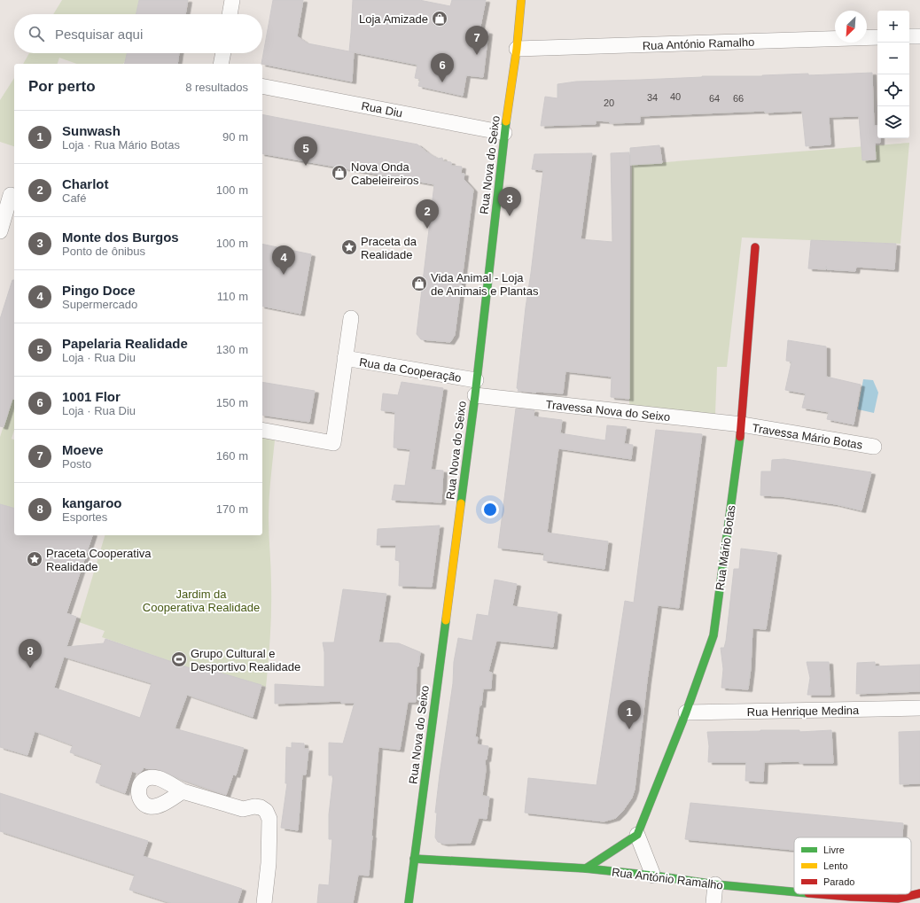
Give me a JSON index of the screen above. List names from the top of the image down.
{
  "streets": {
    "street": [
      "Rua António Ramalho",
      "Rua Diu",
      "Rua Nova do Seixo",
      "Rua da Cooperação",
      "Travessa Nova do Seixo",
      "Travessa Mário Botas",
      "Rua Mário Botas",
      "Rua Henrique Medina"
    ]
  },
  "crossings": [
    ["Rua António Ramalho", "Rua Nova do Seixo"],
    ["Rua Diu", "Rua Nova do Seixo"],
    ["Rua Nova do Seixo", "Rua da Cooperação"],
    ["Rua Nova do Seixo", "Travessa Nova do Seixo"],
    ["Travessa Nova do Seixo", "Travessa Mário Botas"],
    ["Travessa Nova do Seixo", "Rua Mário Botas"],
    ["Travessa Mário Botas", "Rua Mário Botas"],
    ["Rua Mário Botas", "Rua Henrique Medina"]
  ],
  "parks": ["Jardim da Cooperativa Realidade"],
  "places": {
    "shop": ["Loja Amizade", "Nova Onda Cabeleireiros", "Vida Animal - Loja de Animais e Plantas"],
    "place": ["Praceta da Realidade", "Praceta Cooperativa Realidade"],
    "sports": ["Grupo Cultural e Desportivo Realidade"]
  },
  "house_numbers": [
    "40",
    "34",
    "64",
    "66",
    "20"
  ],
  "legend": ["Livre", "Lento", "Parado"],
  "north": "bottom left",
  "page": {
    "map_buttons": ["+", "−"],
    "search": "Pesquisar aqui",
    "pins": [
      "7",
      "6",
      "5",
      "3",
      "2",
      "4",
      "8",
      "1"
    ],
    "heading": ["Por perto", "8 resultados"],
    "list": [
      {
        "mark": "1",
        "name": "Sunwash",
        "note": "Loja · Rua Mário Botas",
        "value": "90 m"
      },
      {
        "mark": "2",
        "name": "Charlot",
        "note": "Café",
        "value": "100 m"
      },
      {
        "mark": "3",
        "name": "Monte dos Burgos",
        "note": "Ponto de ônibus",
        "value": "100 m"
      },
      {
        "mark": "4",
        "name": "Pingo Doce",
        "note": "Supermercado",
        "value": "110 m"
      },
      {
        "mark": "5",
        "name": "Papelaria Realidade",
        "note": "Loja · Rua Diu",
        "value": "130 m"
      },
      {
        "mark": "6",
        "name": "1001 Flor",
        "note": "Loja · Rua Diu",
        "value": "150 m"
      },
      {
        "mark": "7",
        "name": "Moeve",
        "note": "Posto",
        "value": "160 m"
      },
      {
        "mark": "8",
        "name": "kangaroo",
        "note": "Esportes",
        "value": "170 m"
      }
    ]
  }
}
